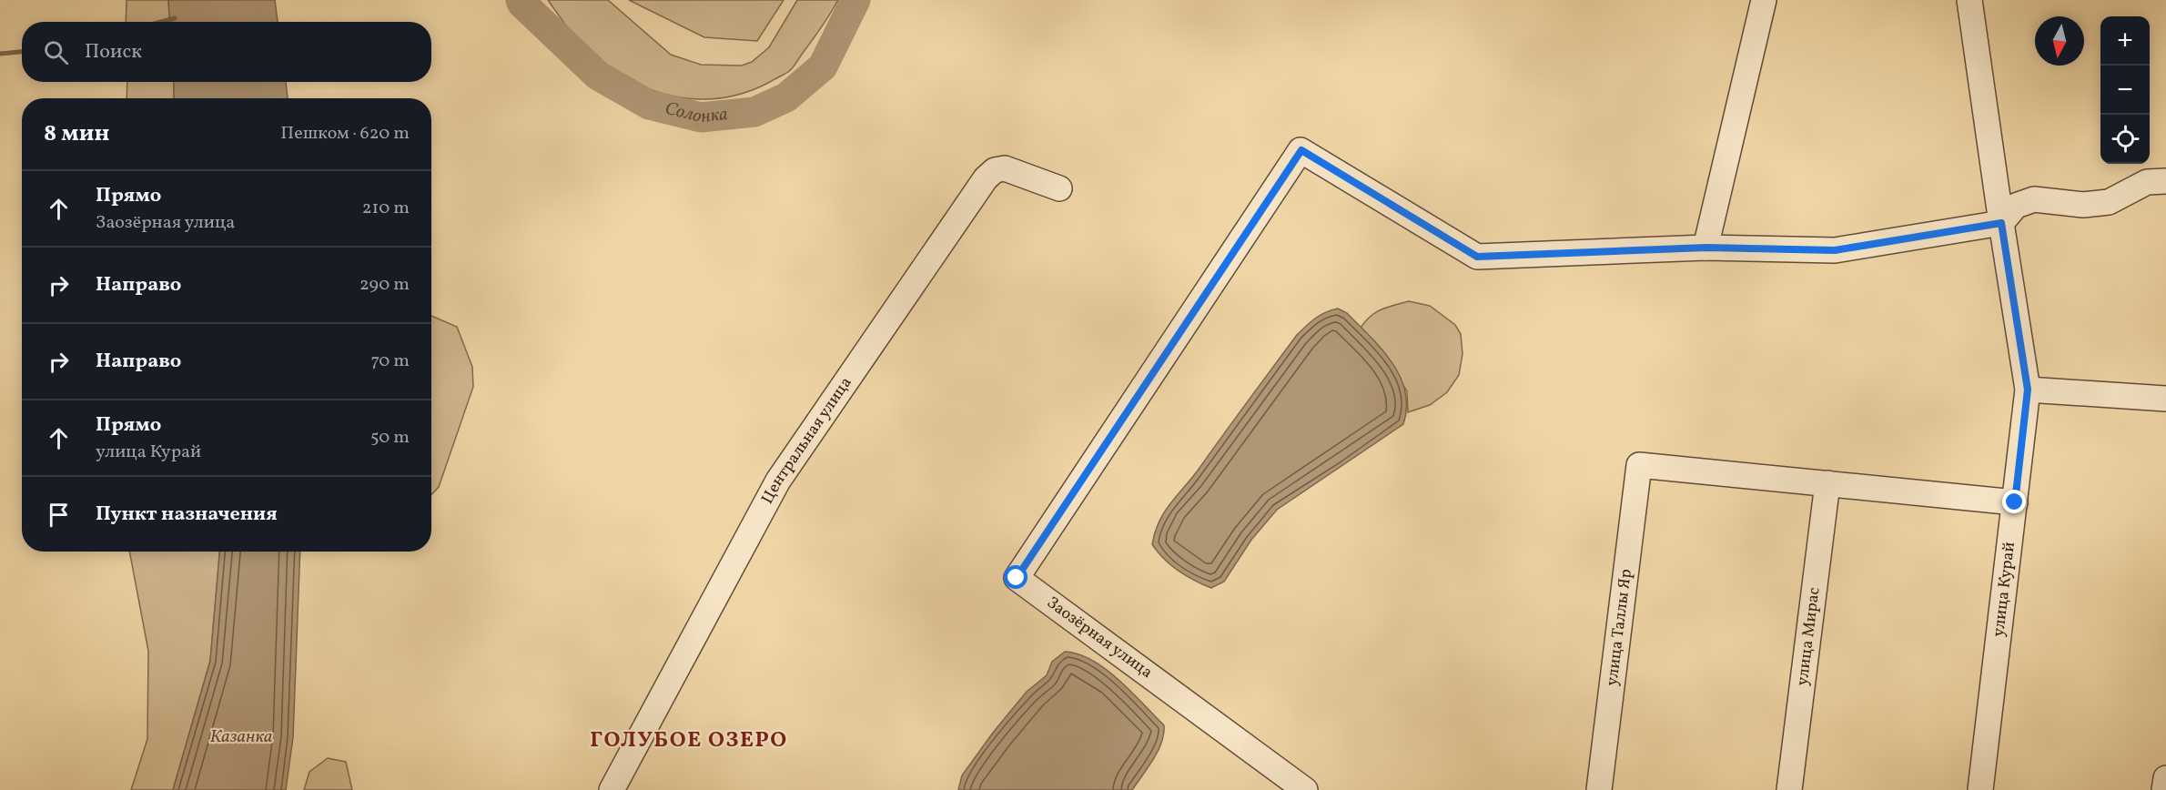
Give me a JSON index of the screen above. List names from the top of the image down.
{
  "streets": {
    "street": [
      "Центральная улица",
      "улица Курай",
      "улица Таллы Яр",
      "улица Мирас",
      "Заозёрная улица"
    ]
  },
  "crossings": [
    ["улица Таллы Яр", "улица Мирас"]
  ],
  "districts": ["ГОЛУБОЕ ОЗЕРО"],
  "water": ["Солонка", "Казанка"],
  "north": "bottom",
  "page": {
    "map_buttons": ["+", "−"],
    "search": "Поиск",
    "heading": ["8 мин", "Пешком · 620 m"],
    "list": [
      ["Прямо", "Заозёрная улица", "210 m"],
      ["Направо", "290 m"],
      ["Направо", "70 m"],
      ["Прямо", "улица Курай", "50 m"],
      "Пункт назначения"
    ]
  }
}
